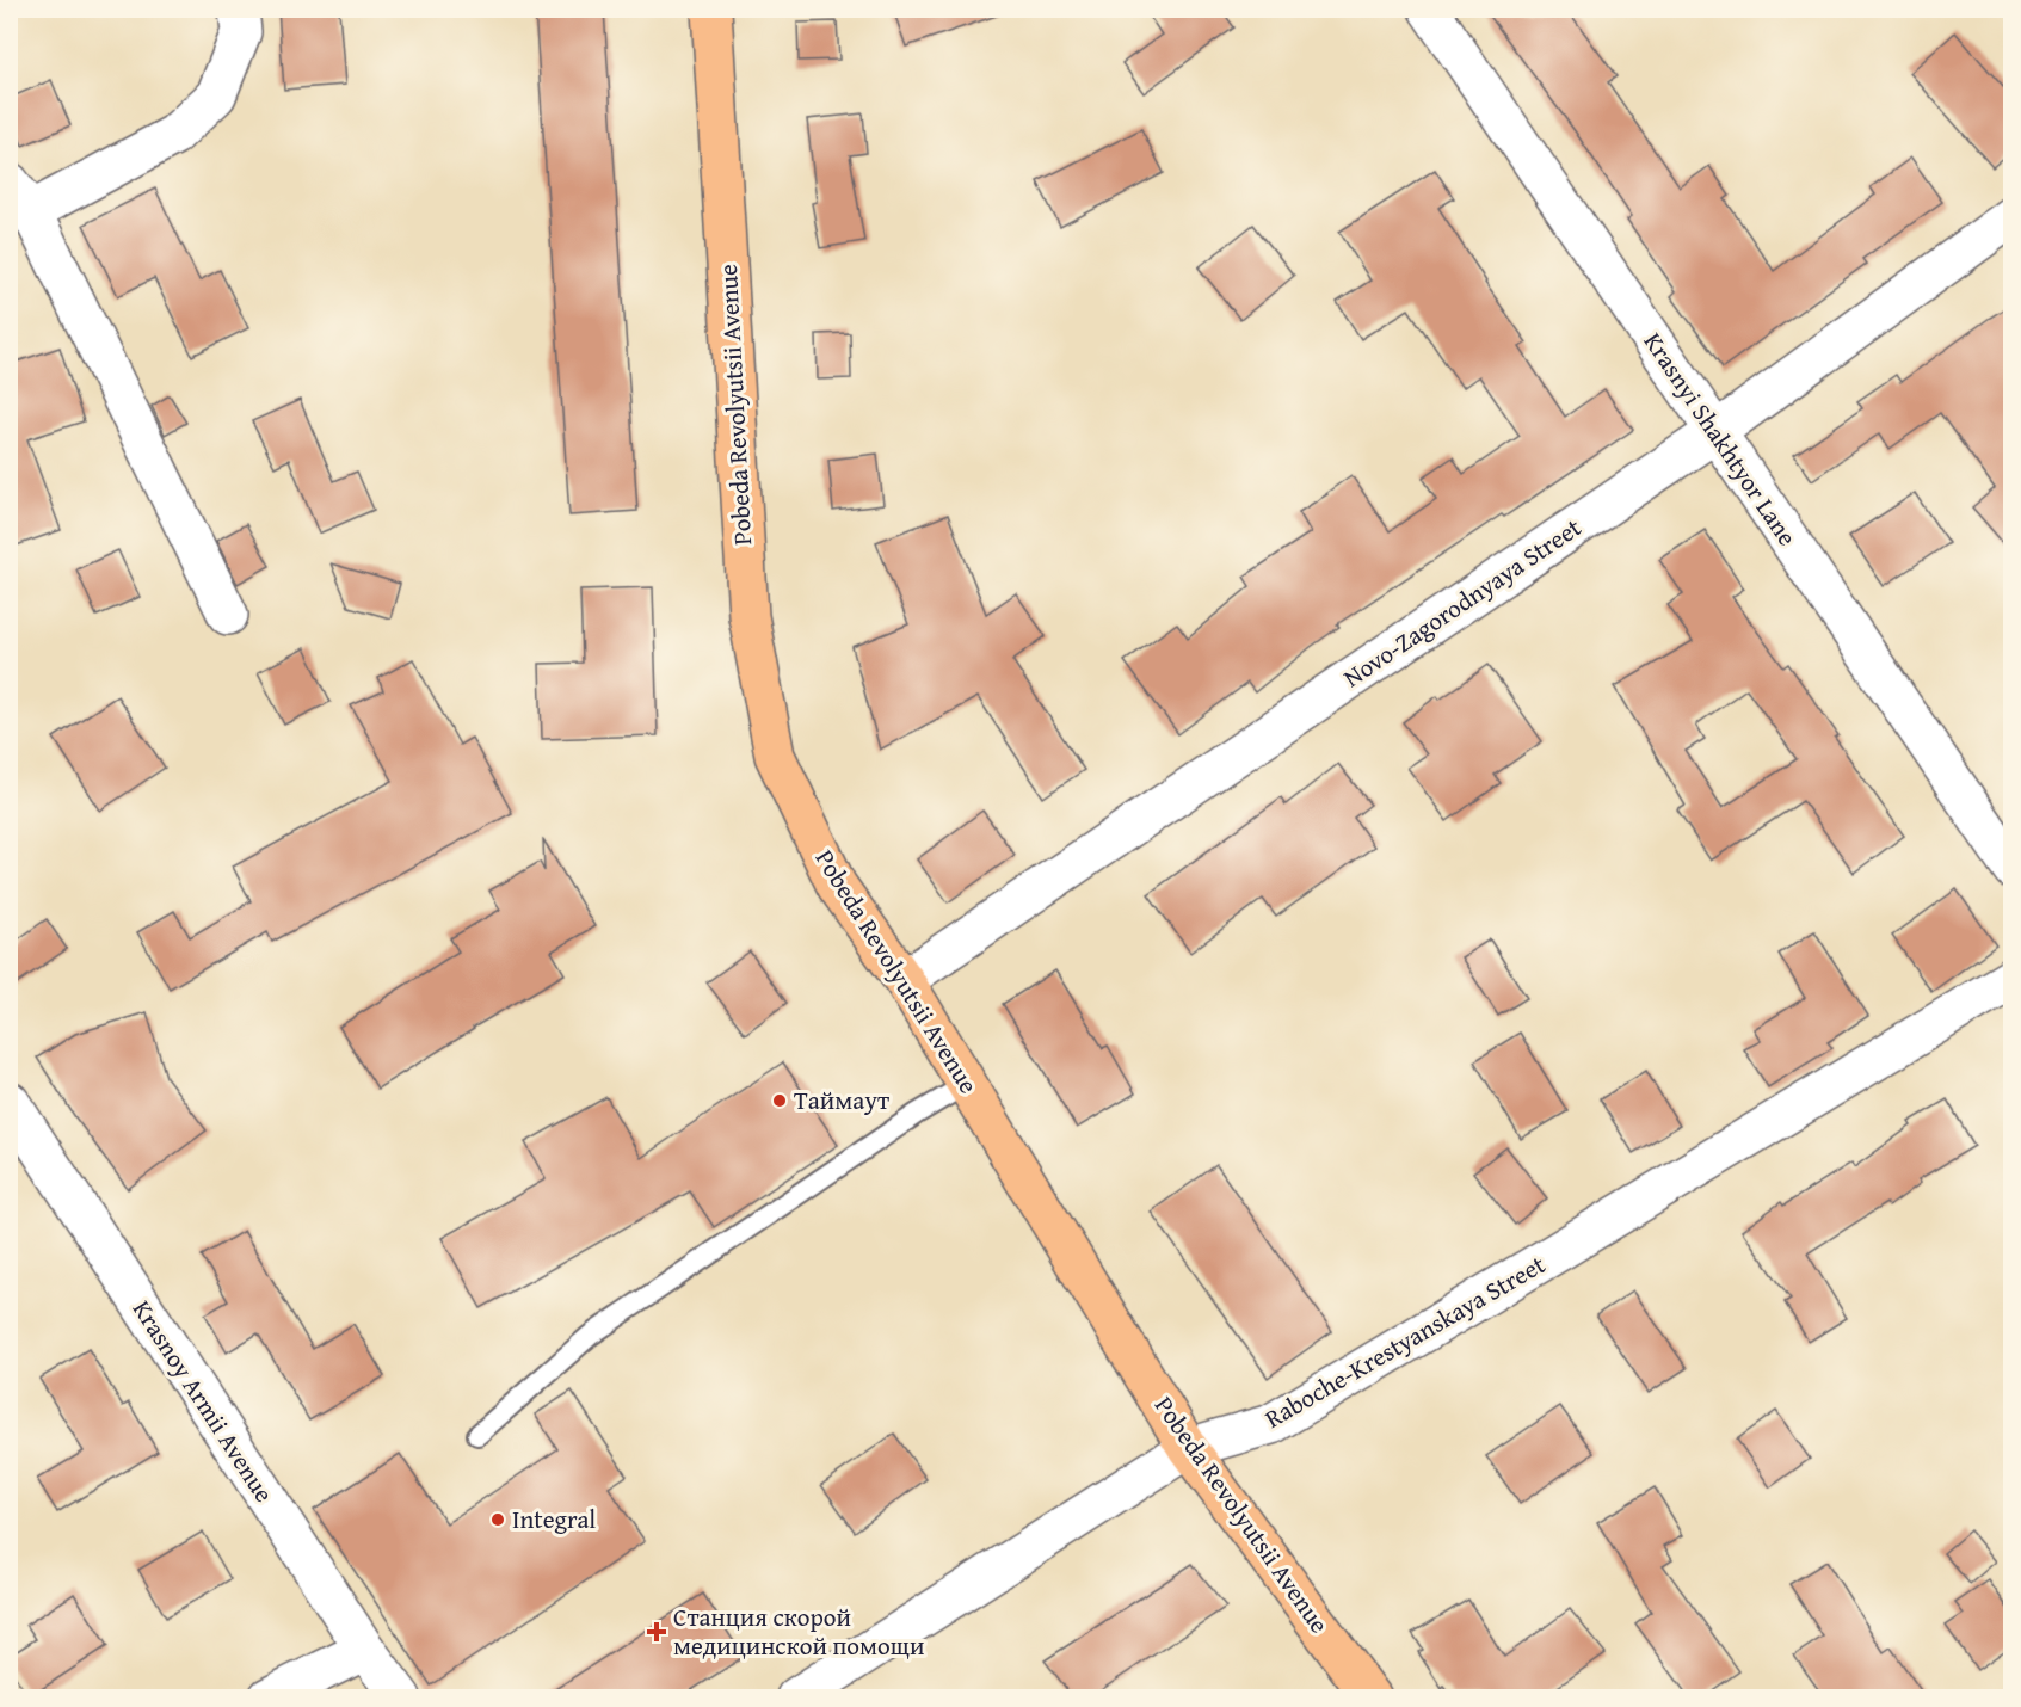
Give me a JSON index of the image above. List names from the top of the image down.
{
  "streets": {
    "main road": ["Pobeda Revolyutsii Avenue"],
    "street": [
      "Krasnyi Shakhtyor Lane",
      "Novo-Zagorodnyaya Street",
      "Raboche-Krestyanskaya Street",
      "Krasnoy Armii Avenue"
    ]
  },
  "crossings": [
    ["Pobeda Revolyutsii Avenue", "Novo-Zagorodnyaya Street"],
    ["Pobeda Revolyutsii Avenue", "Raboche-Krestyanskaya Street"],
    ["Krasnyi Shakhtyor Lane", "Novo-Zagorodnyaya Street"]
  ],
  "places": {
    "other": ["Таймаут", "Integral"],
    "health": ["Станция скорой медицинской помощи"]
  }
}
